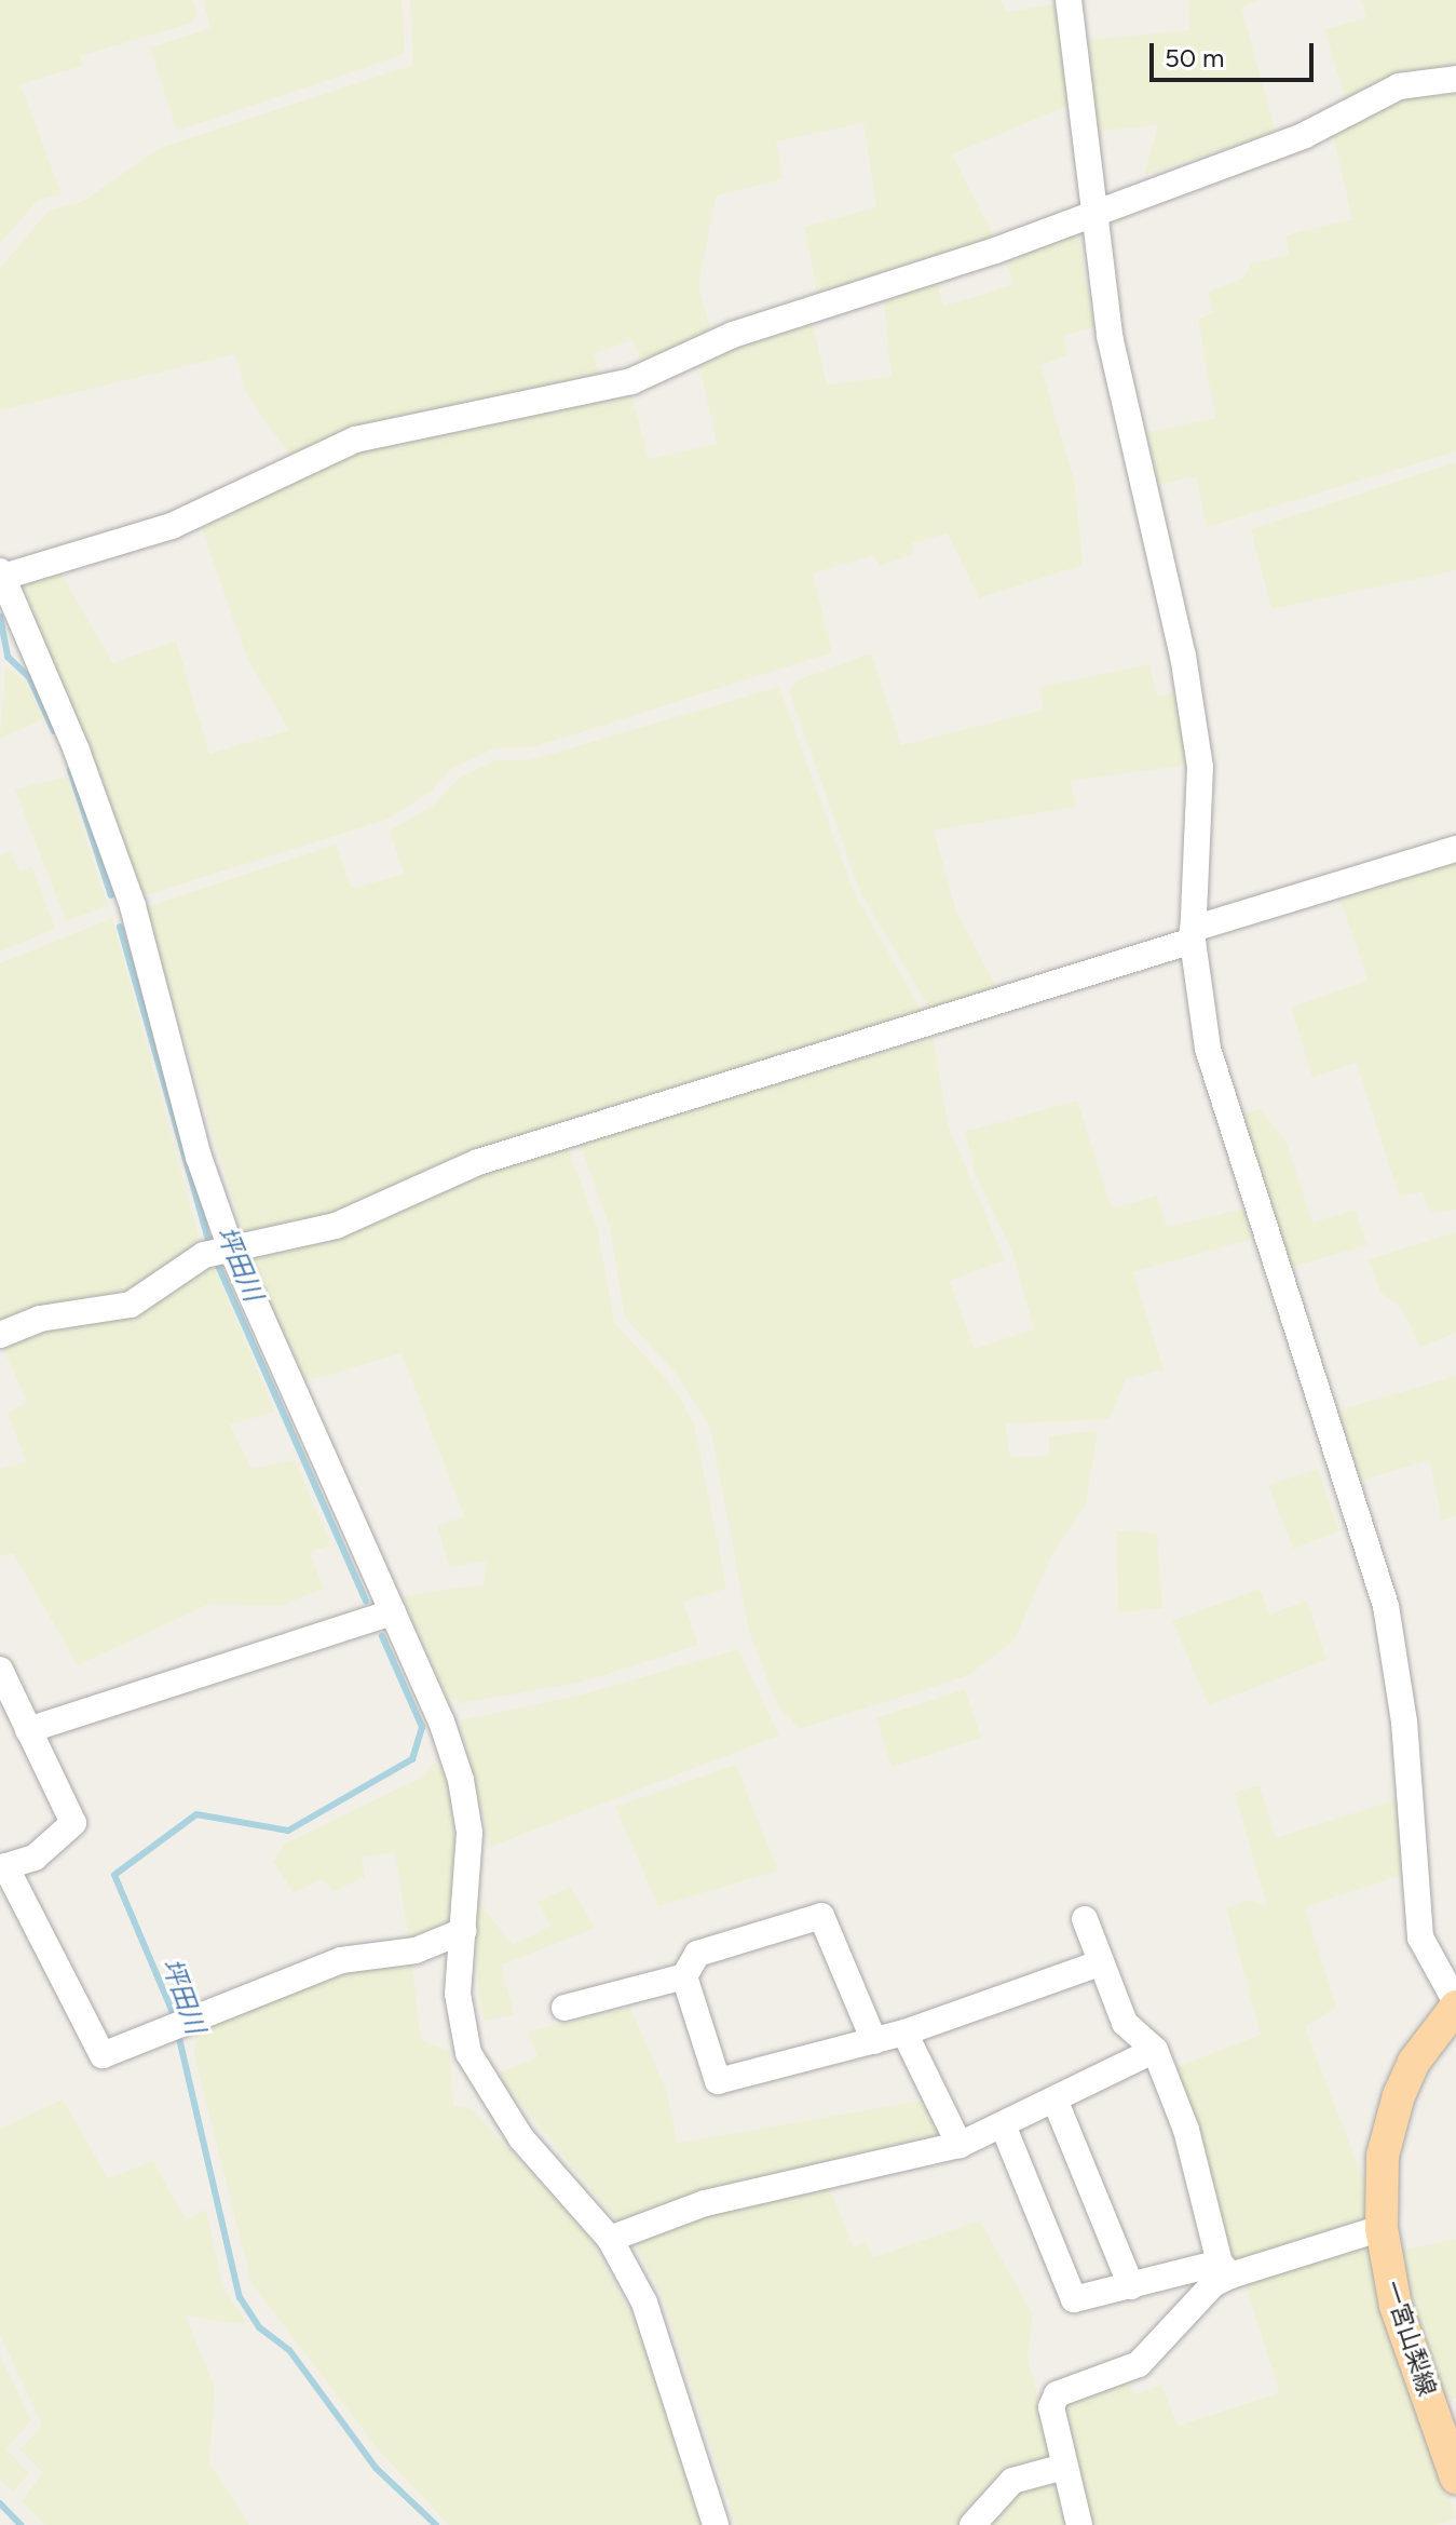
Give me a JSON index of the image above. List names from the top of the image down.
{
  "streets": {
    "main road": ["一宮山梨線"]
  },
  "water": ["坪田川"],
  "scale_bar": "50 m"
}
